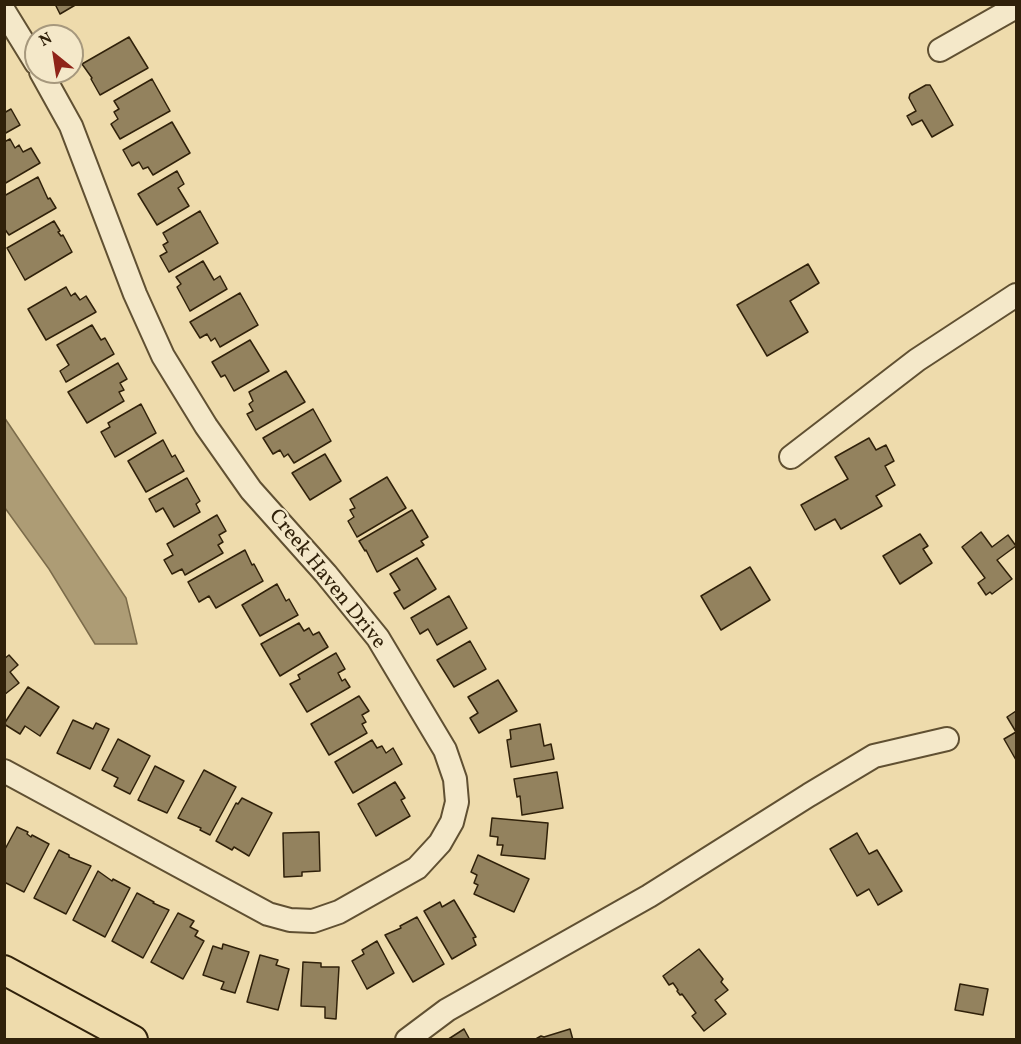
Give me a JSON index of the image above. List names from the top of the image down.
{
  "streets": {
    "street": ["Creek Haven Drive"]
  },
  "north": "top left"
}
